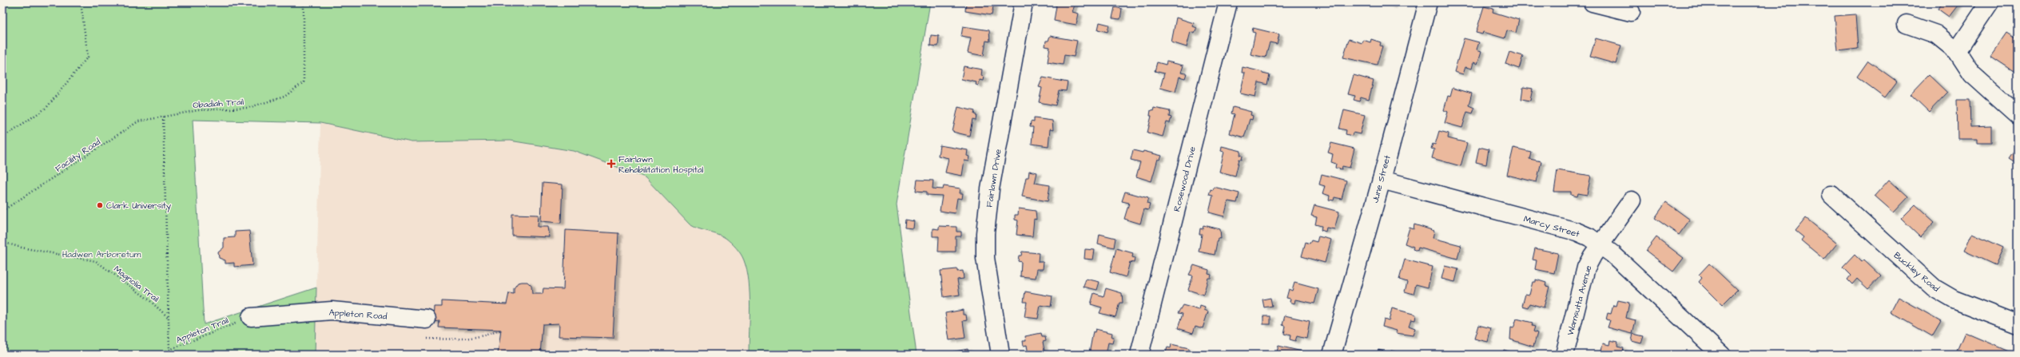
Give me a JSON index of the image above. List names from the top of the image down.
{
  "streets": {
    "street": [
      "Fairlawn Drive",
      "Rosewood Drive",
      "June Street",
      "Marcy Street",
      "Buckley Road",
      "Wamsutta Avenue",
      "Appleton Road"
    ],
    "path": [
      "Obadiah Trail",
      "Facility Road",
      "Magnolia Trail",
      "Appleton Trail"
    ]
  },
  "crossings": [
    ["Obadiah Trail", "Facility Road"],
    ["June Street", "Marcy Street"],
    ["Marcy Street", "Wamsutta Avenue"],
    ["Appleton Road", "Appleton Trail"]
  ],
  "parks": ["Hadwen Arboretum"],
  "places": {
    "health": ["Fairlawn Rehabilitation Hospital"],
    "other": ["Clark University"]
  }
}
